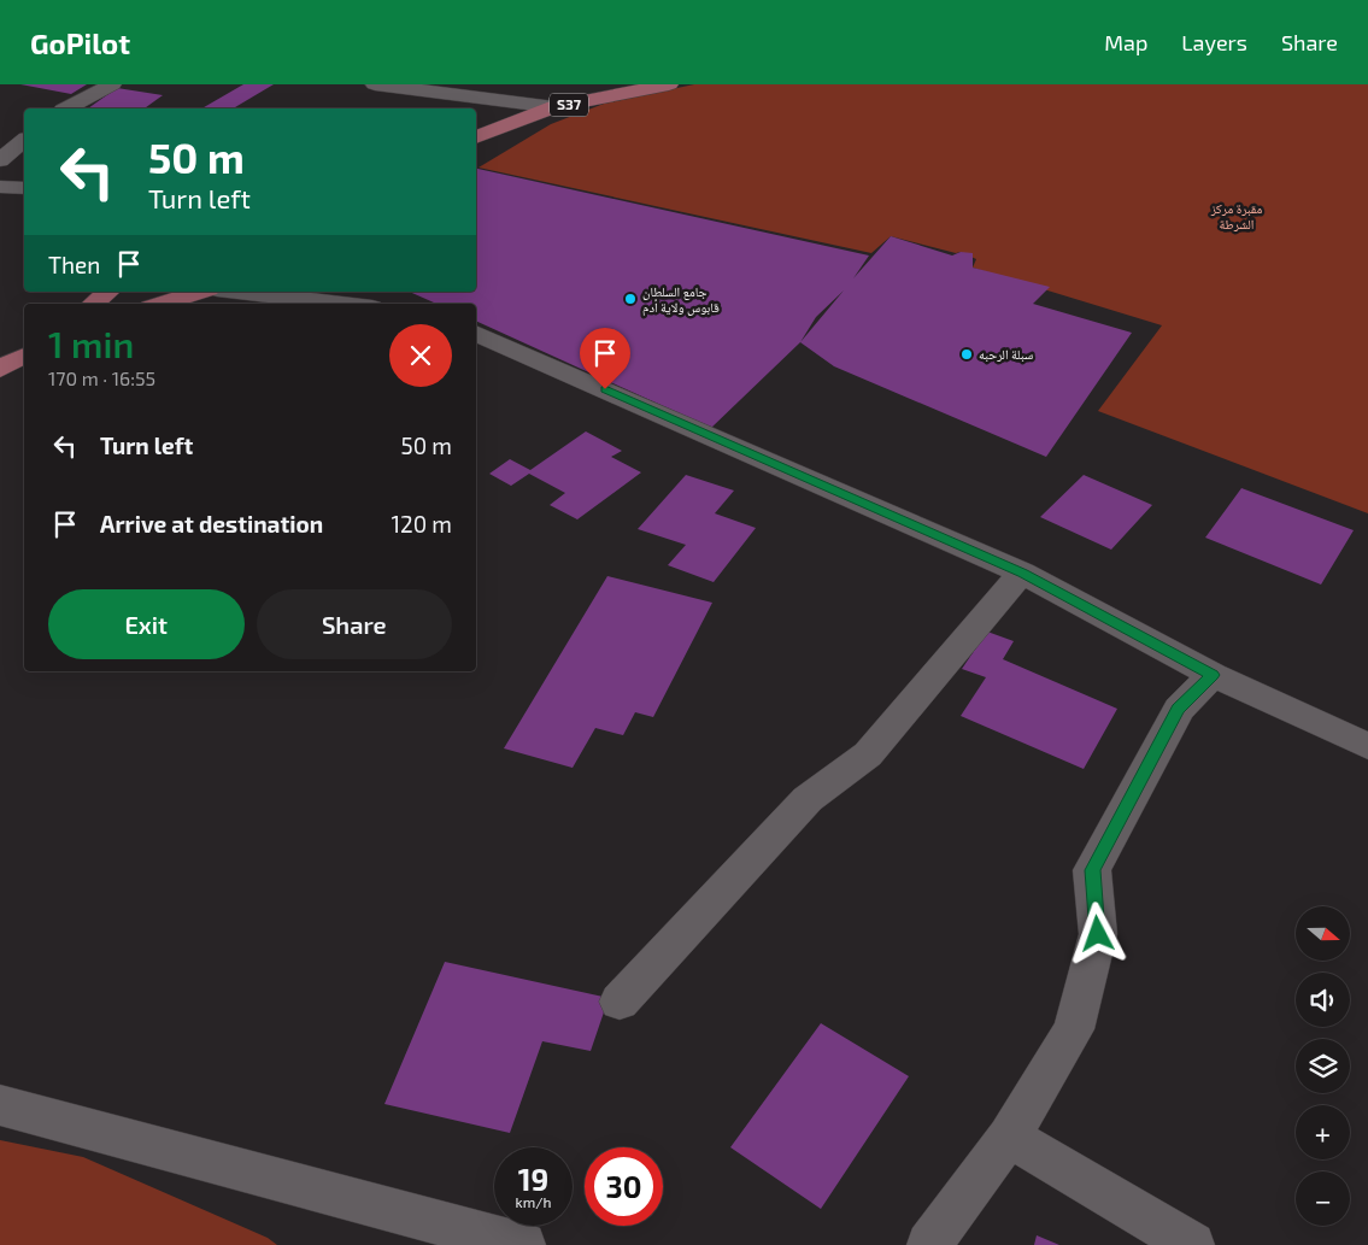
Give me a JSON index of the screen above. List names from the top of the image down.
{
  "streets": {
    "main road": ["S37"]
  },
  "parks": ["مقبرة مركز الشرطة"],
  "places": ["جامع السلطان قابوس ولاية أدم", "سبلة الرحبه"],
  "north": "right",
  "page": {
    "header": "GoPilot",
    "nav": ["Map", "Layers", "Share"],
    "turn": ["50 m", "Turn left"],
    "then": "Then",
    "heading": ["1 min", "170 m · 16:55"],
    "list": [
      {
        "name": "Turn left",
        "value": "50 m"
      },
      {
        "name": "Arrive at destination",
        "value": "120 m"
      }
    ],
    "buttons": ["Exit", "Share"],
    "map_buttons": ["+", "−"],
    "speed": "19 km/h",
    "limit": "30"
  }
}
